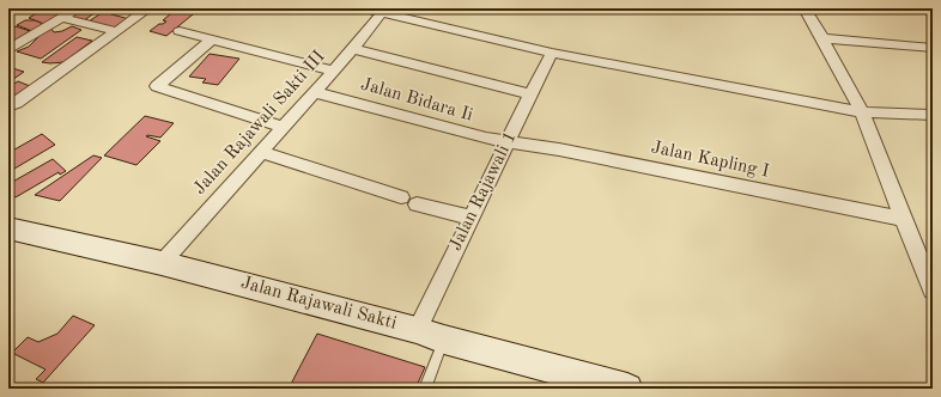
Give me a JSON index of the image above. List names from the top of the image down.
{
  "streets": {
    "street": [
      "Jalan Bidara Ii",
      "Jalan Rajawali Sakti III",
      "Jalan Kapling I",
      "Jalan Rajawali 1",
      "Jalan Rajawali Sakti"
    ]
  },
  "crossings": [
    ["Jalan Bidara Ii", "Jalan Rajawali Sakti III"],
    ["Jalan Bidara Ii", "Jalan Kapling I"],
    ["Jalan Bidara Ii", "Jalan Rajawali 1"],
    ["Jalan Rajawali Sakti III", "Jalan Rajawali Sakti"],
    ["Jalan Kapling I", "Jalan Rajawali 1"],
    ["Jalan Rajawali 1", "Jalan Rajawali Sakti"]
  ]
}
